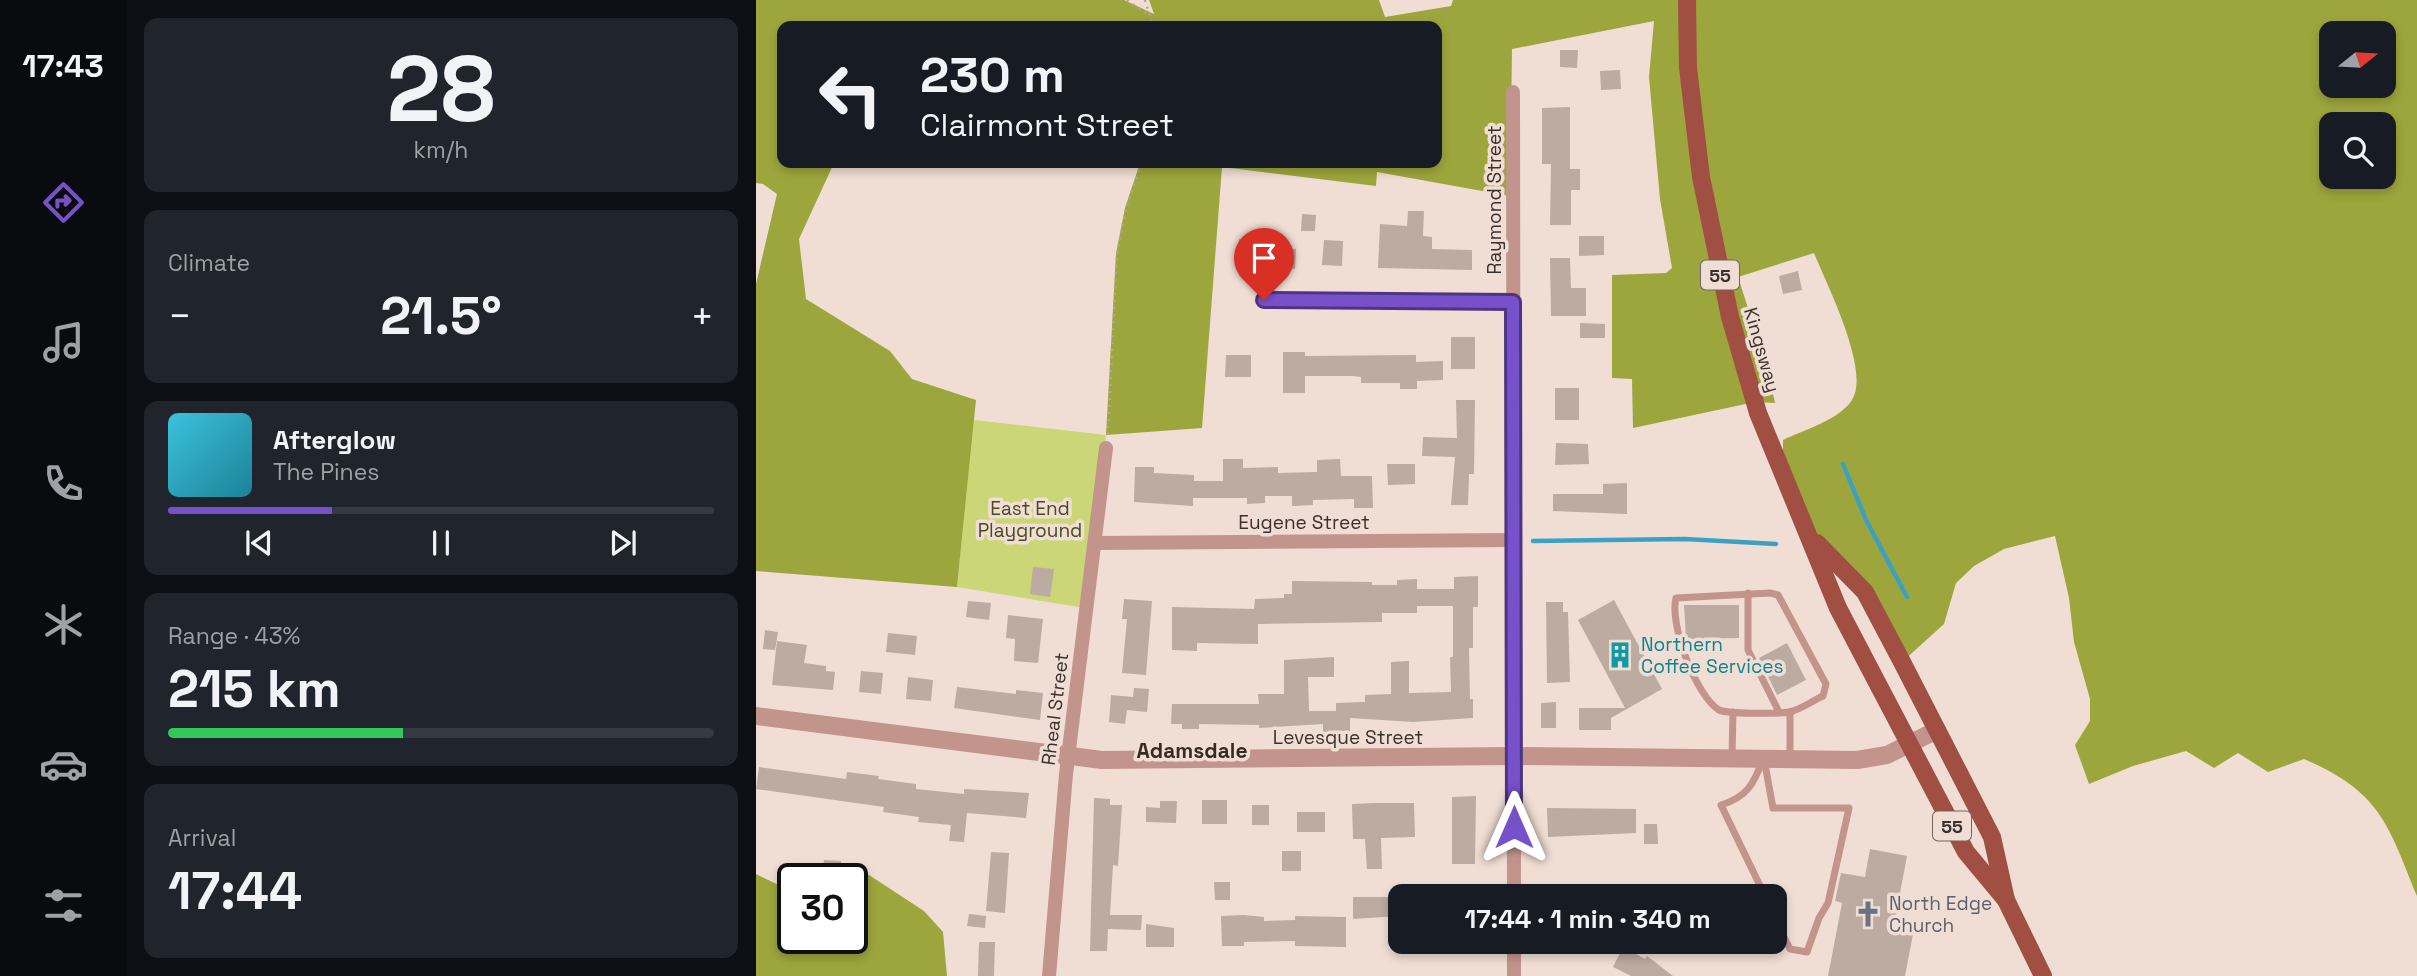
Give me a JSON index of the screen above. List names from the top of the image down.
{
  "streets": {
    "main road": ["55", "Kingsway"],
    "street": [
      "Raymond Street",
      "Eugene Street",
      "Rheal Street",
      "Levesque Street"
    ]
  },
  "crossings": [
    ["Raymond Street", "Eugene Street"],
    ["Raymond Street", "Levesque Street"],
    ["Kingsway", "Levesque Street"],
    ["Eugene Street", "Rheal Street"],
    ["Rheal Street", "Levesque Street"]
  ],
  "districts": ["Adamsdale"],
  "parks": ["East End Playground"],
  "places": {
    "building": ["Northern Coffee Services"],
    "church": ["North Edge Church"]
  },
  "north": "right",
  "page": {
    "tabs": "17:43",
    "tile": [
      ["28", "km/h"],
      "Climate",
      ["Range · 43%", "215 km"],
      ["Arrival", "17:44"]
    ],
    "turn": ["230 m", "Clairmont Street"],
    "heat": ["−", "21.5°", "+"],
    "song": ["Afterglow", "The Pines"],
    "limit": "30",
    "trip": "17:44 · 1 min · 340 m"
  }
}
